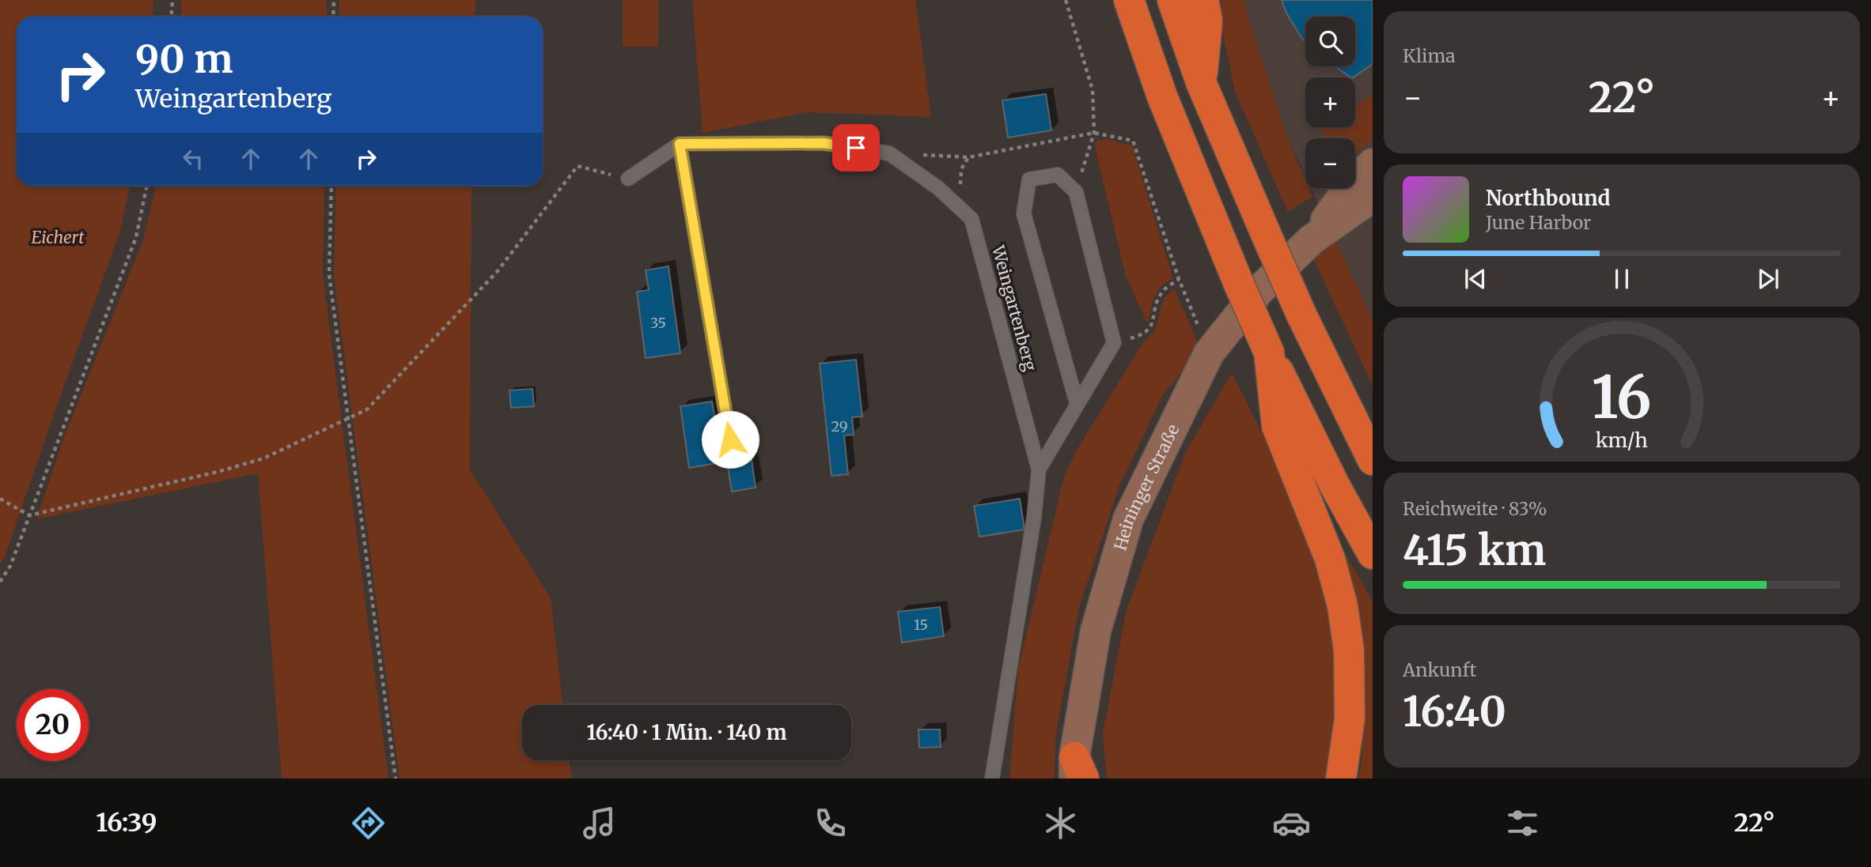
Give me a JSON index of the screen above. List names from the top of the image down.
{
  "streets": {
    "main road": ["Heininger Straße"],
    "lane": ["Weingartenberg"]
  },
  "parks": ["Eichert"],
  "house_numbers": ["35", "29", "15"],
  "page": {
    "tile": [
      "Klima",
      ["Reichweite · 83%", "415 km"],
      ["Ankunft", "16:40"]
    ],
    "map_buttons": ["+", "−"],
    "turn": ["90 m", "Weingartenberg"],
    "heat": ["−", "22°", "+"],
    "song": ["Northbound", "June Harbor"],
    "limit": "20",
    "trip": "16:40 · 1 Min. · 140 m",
    "tabs": ["16:39", "22°"],
    "gauge": ["16", "km/h"]
  }
}
